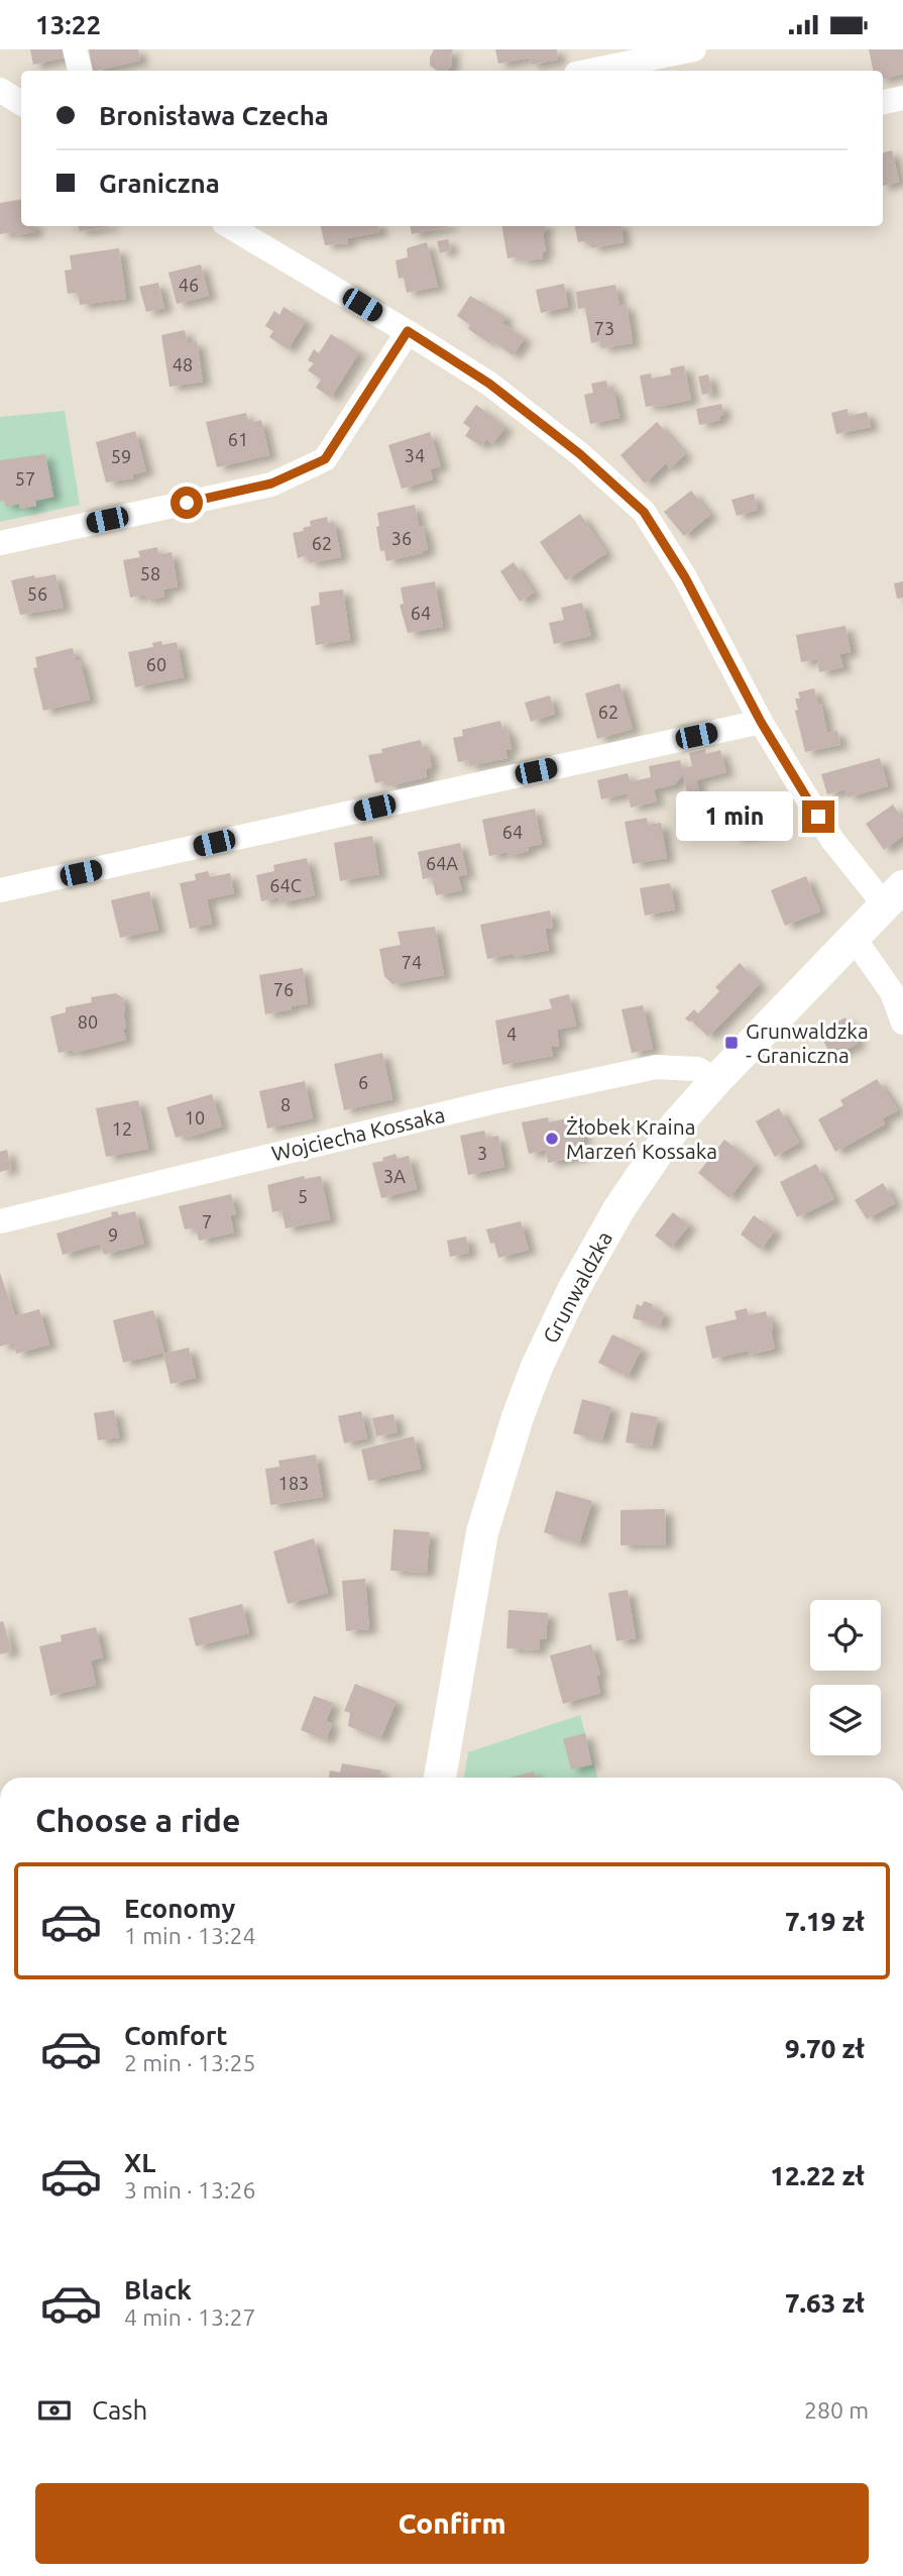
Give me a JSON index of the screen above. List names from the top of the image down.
{
  "streets": {
    "street": ["Wojciecha Kossaka", "Grunwaldzka"]
  },
  "crossings": [
    ["Wojciecha Kossaka", "Grunwaldzka"]
  ],
  "places": {
    "transit": ["Grunwaldzka - Graniczna"],
    "other": ["Żłobek Kraina Marzeń Kossaka"]
  },
  "house_numbers": [
    "46",
    "73",
    "48",
    "61",
    "34",
    "59",
    "57",
    "36",
    "62",
    "58",
    "56",
    "64",
    "60",
    "62",
    "64",
    "64A",
    "64C",
    "74",
    "76",
    "80",
    "4",
    "6",
    "8",
    "10",
    "12",
    "3",
    "3A",
    "5",
    "7",
    "9",
    "183"
  ],
  "page": {
    "status": "13:22",
    "banner": ["Bronisława Czecha", "Graniczna"],
    "bubble": "1 min",
    "heading": "Choose a ride",
    "list": [
      {
        "name": "Economy",
        "note": "1 min · 13:24",
        "value": "7.19 zł"
      },
      {
        "name": "Comfort",
        "note": "2 min · 13:25",
        "value": "9.70 zł"
      },
      {
        "name": "XL",
        "note": "3 min · 13:26",
        "value": "12.22 zł"
      },
      {
        "name": "Black",
        "note": "4 min · 13:27",
        "value": "7.63 zł"
      }
    ],
    "pay": ["Cash", "280 m"],
    "buttons": "Confirm"
  }
}
